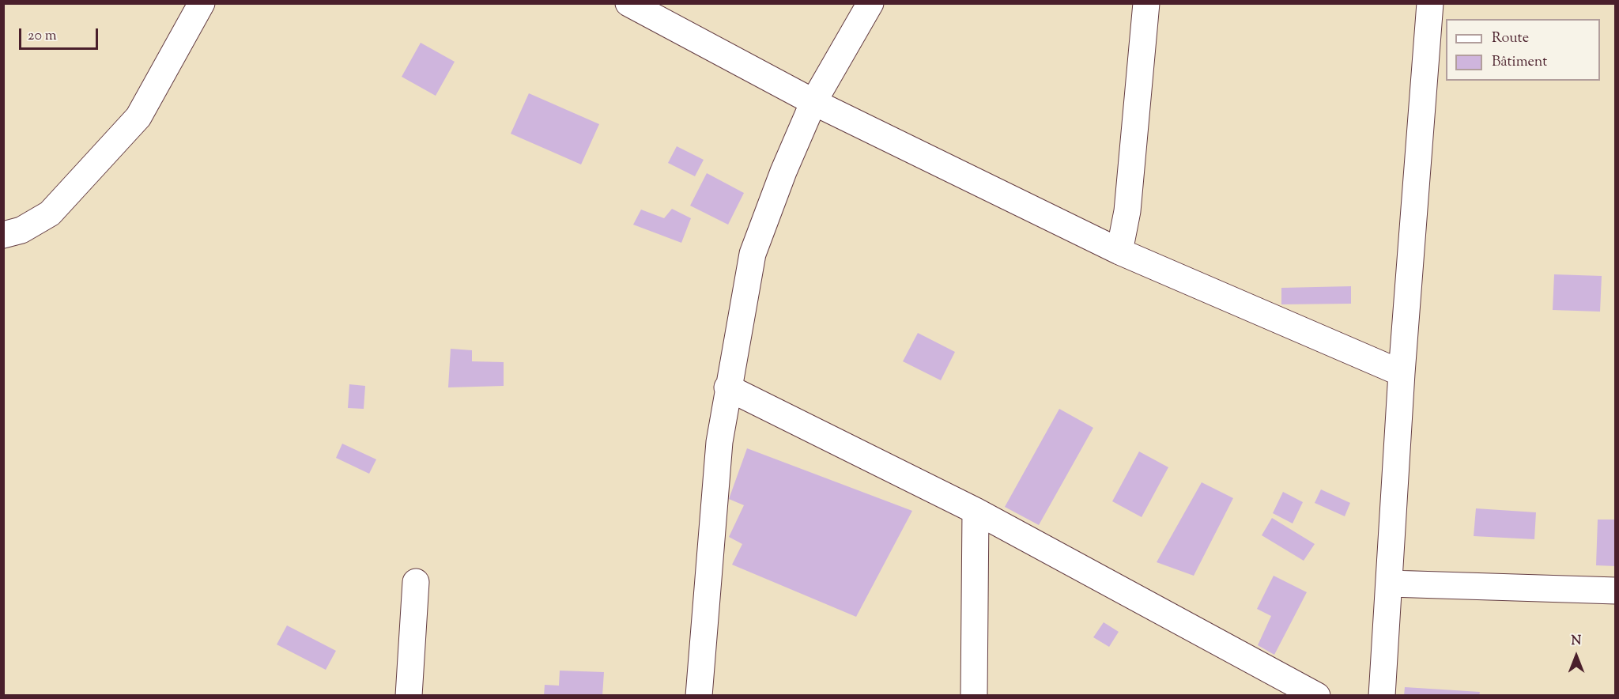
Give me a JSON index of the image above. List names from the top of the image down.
{
  "legend": ["Route", "Bâtiment"],
  "scale_bar": "20 m",
  "north": "top"
}
